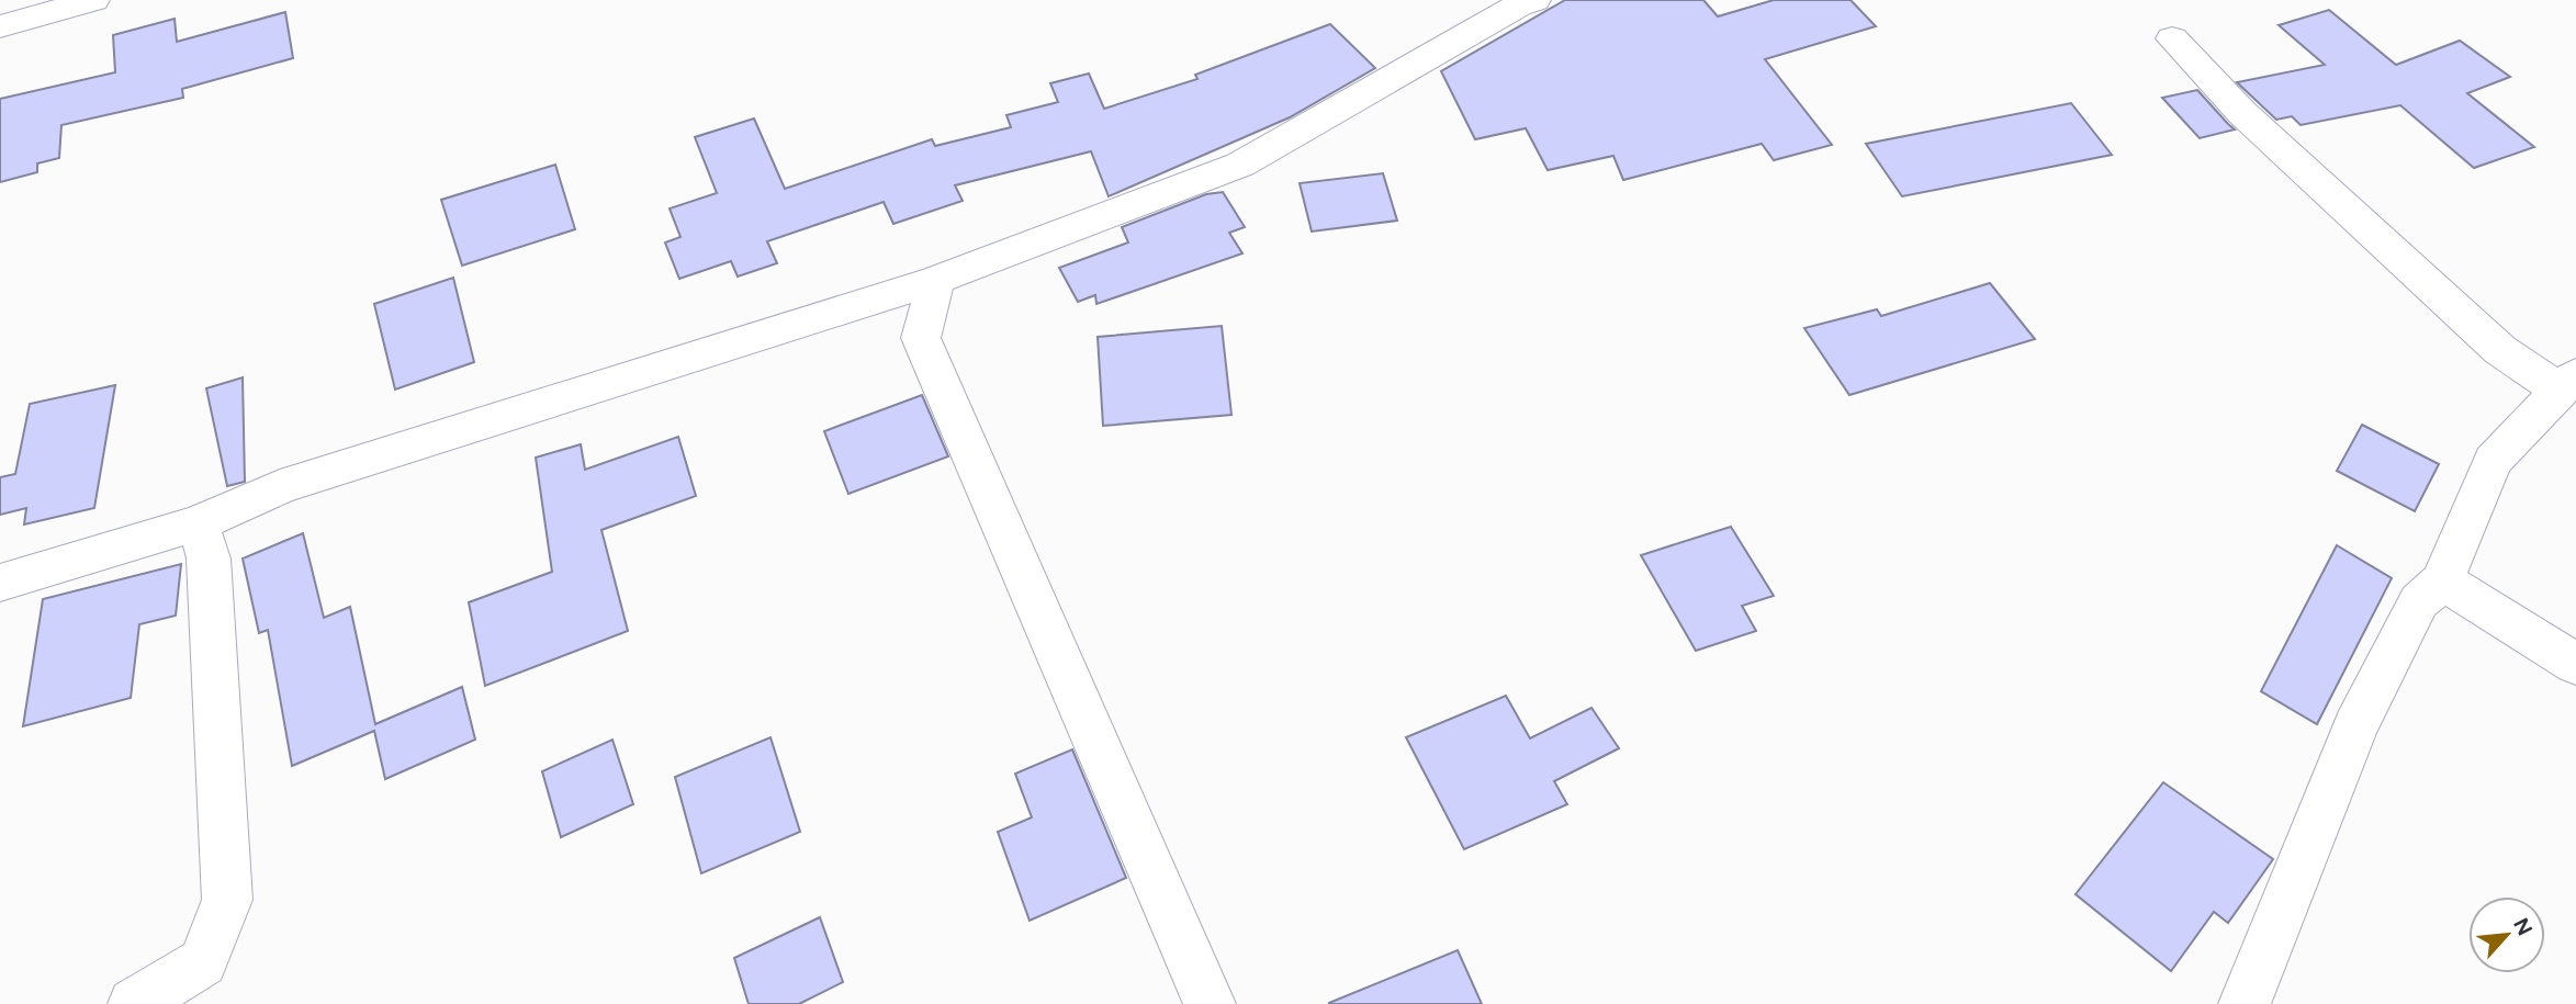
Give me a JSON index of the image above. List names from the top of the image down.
{
  "north": "top right"
}
